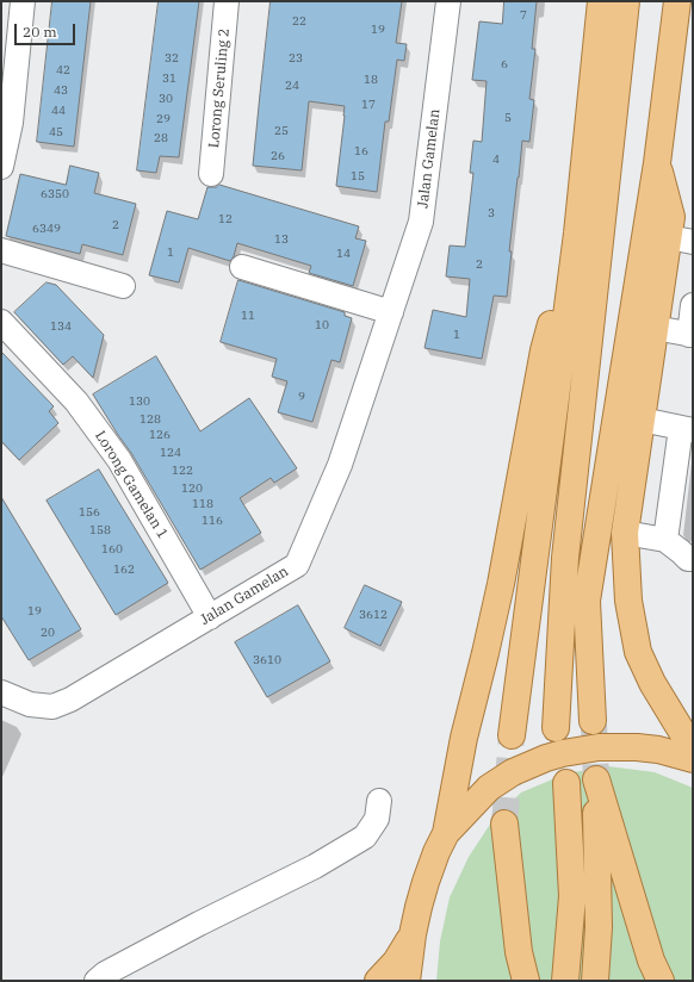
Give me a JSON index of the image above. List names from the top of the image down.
{
  "streets": {
    "street": ["Lorong Seruling 2", "Jalan Gamelan", "Lorong Gamelan 1"]
  },
  "crossings": [
    ["Jalan Gamelan", "Lorong Gamelan 1"]
  ],
  "house_numbers": [
    "7",
    "22",
    "19",
    "32",
    "23",
    "6",
    "42",
    "31",
    "18",
    "24",
    "43",
    "30",
    "17",
    "44",
    "5",
    "29",
    "25",
    "45",
    "28",
    "16",
    "26",
    "4",
    "15",
    "6350",
    "3",
    "12",
    "2",
    "6349",
    "13",
    "1",
    "14",
    "2",
    "11",
    "10",
    "134",
    "1",
    "9",
    "130",
    "128",
    "126",
    "124",
    "122",
    "120",
    "118",
    "156",
    "116",
    "158",
    "160",
    "162",
    "19",
    "3612",
    "20",
    "3610"
  ],
  "scale_bar": "20 m"
}
